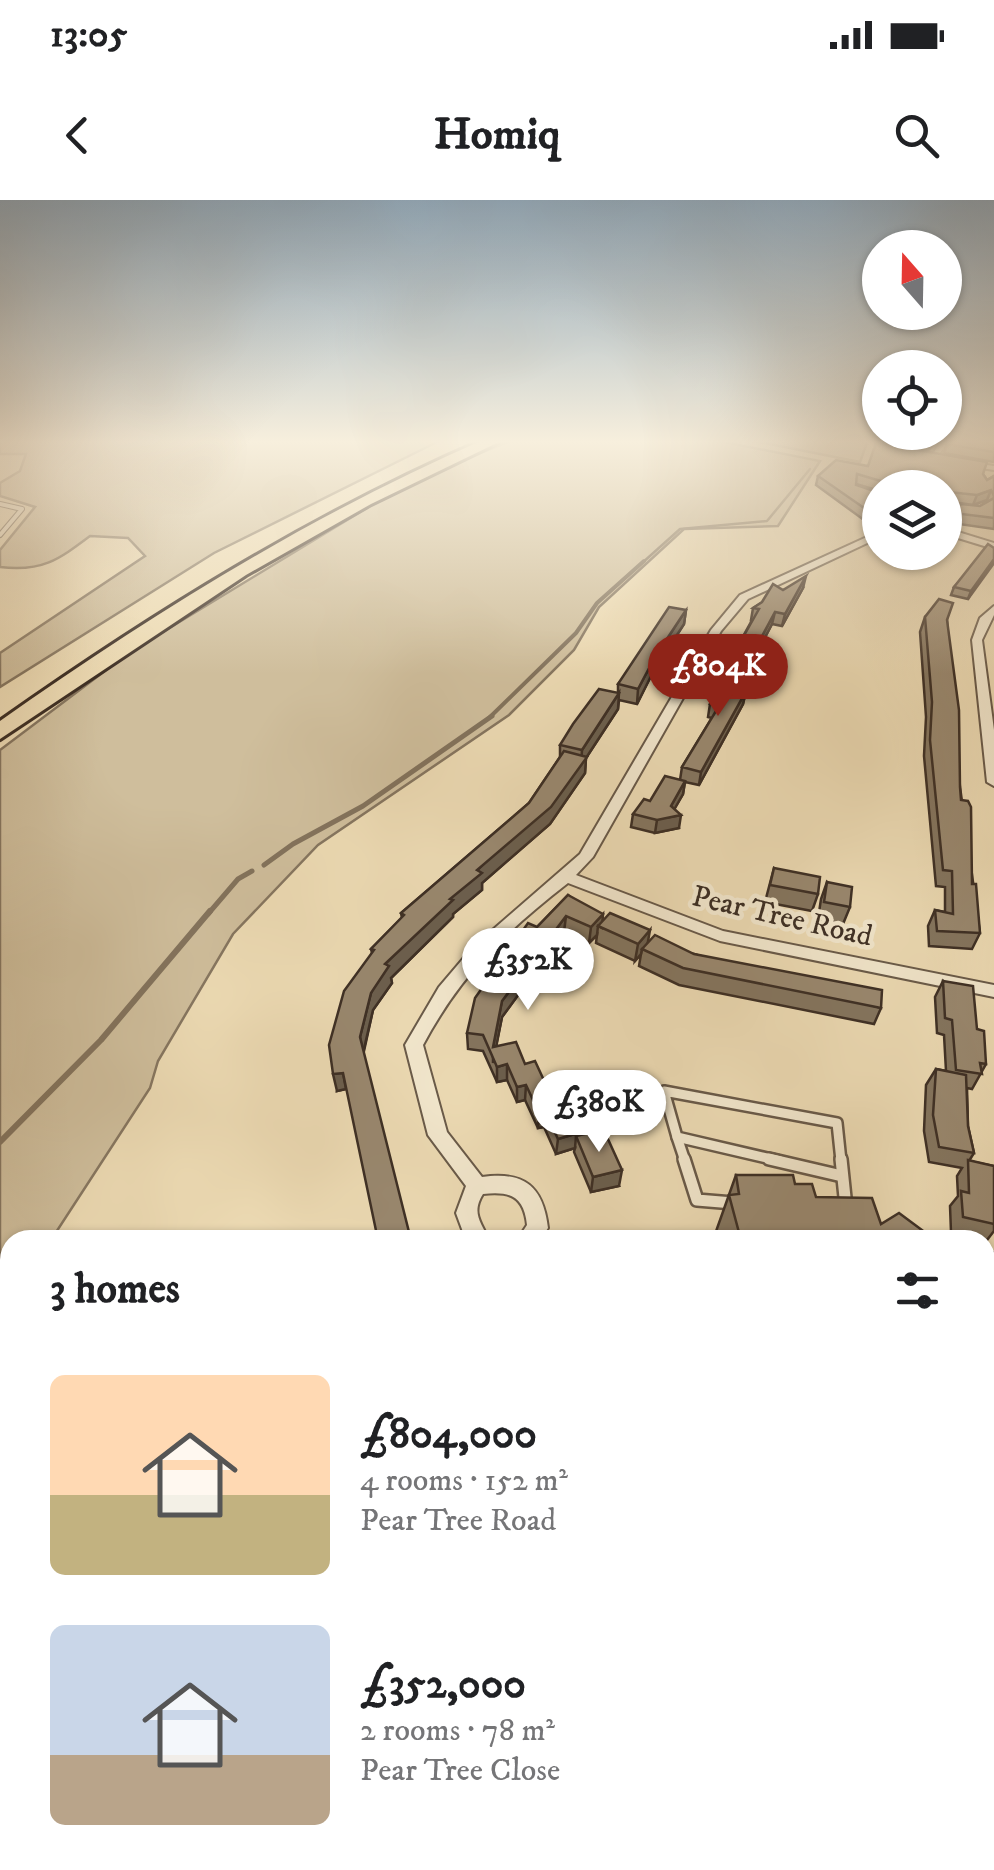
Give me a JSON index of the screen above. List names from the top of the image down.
{
  "streets": {
    "street": ["Pear Tree Road"]
  },
  "north": "top",
  "page": {
    "status": "13:05",
    "header": "Homiq",
    "price": ["£804K", "£352K", "£380K"],
    "heading": "3 homes",
    "list": [
      {
        "name": "£804,000",
        "note": "4 rooms · 152 m² · Pear Tree Road"
      },
      {
        "name": "£352,000",
        "note": "2 rooms · 78 m² · Pear Tree Close"
      }
    ]
  }
}
